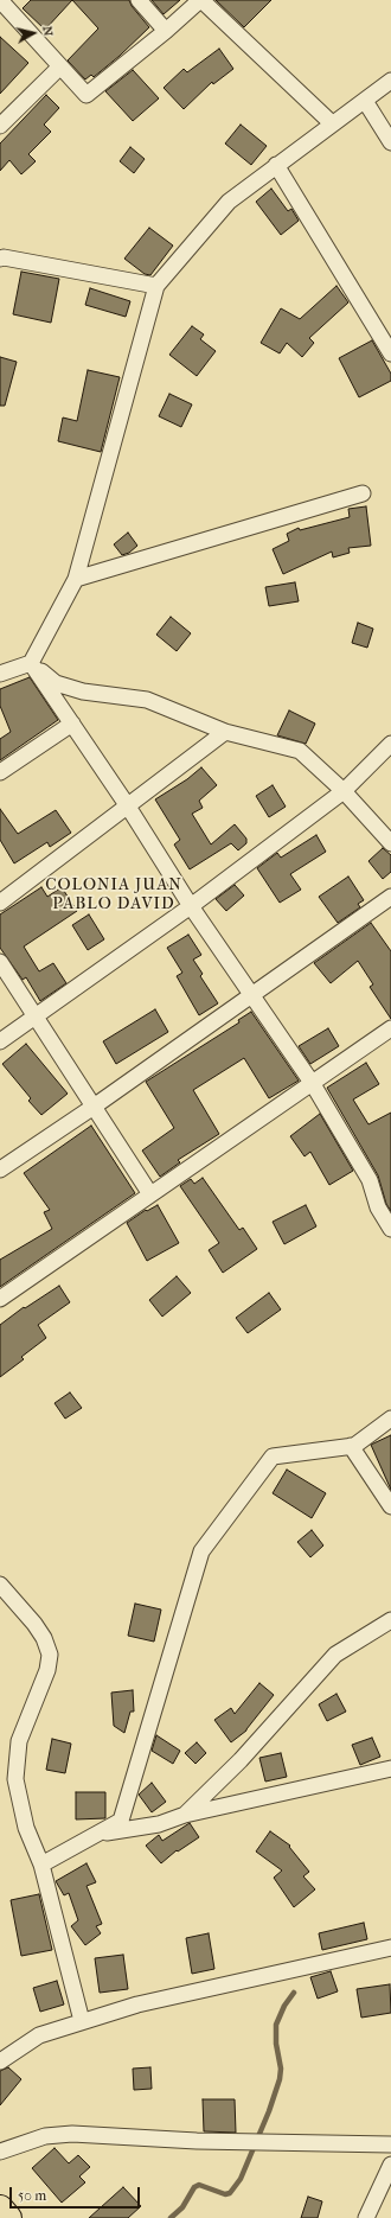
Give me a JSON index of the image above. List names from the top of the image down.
{
  "districts": ["COLONIA JUAN PABLO DAVID"],
  "scale_bar": "50 m",
  "north": "right"
}
